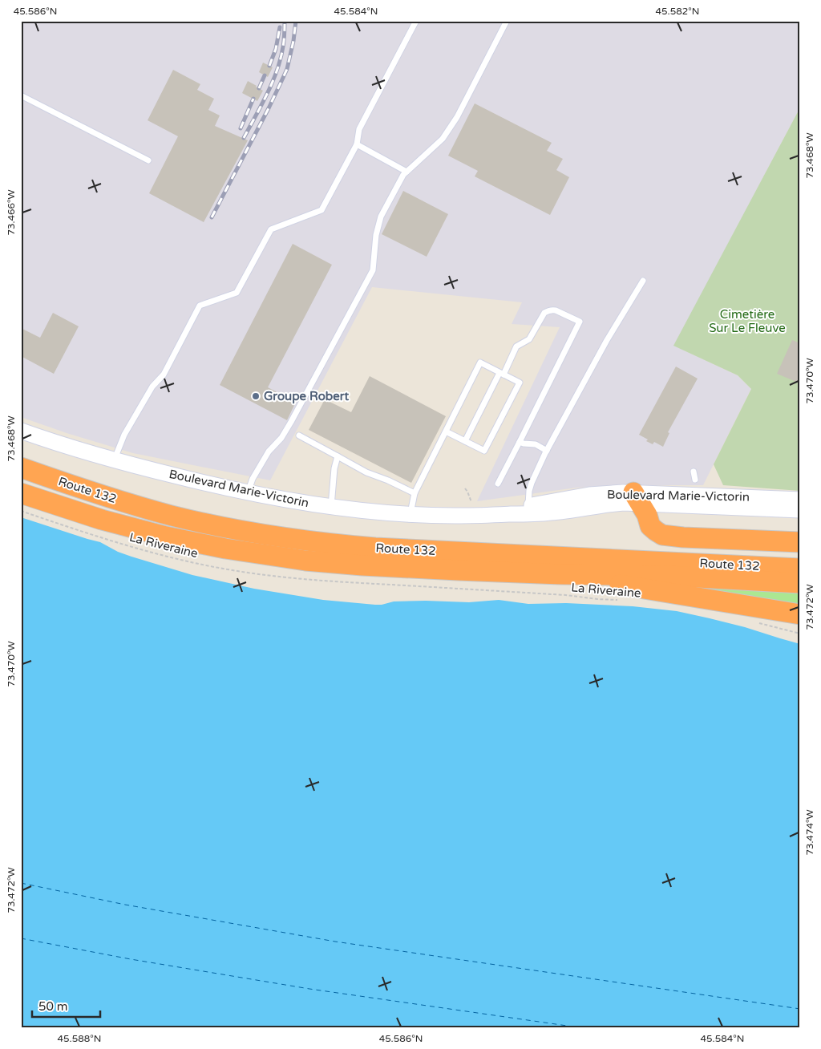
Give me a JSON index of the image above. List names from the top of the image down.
{
  "streets": {
    "highway": ["Route 132"],
    "street": ["Boulevard Marie-Victorin"],
    "path": ["La Riveraine"]
  },
  "parks": ["Cimetière Sur Le Fleuve"],
  "places": ["Groupe Robert"],
  "scale_bar": "50 m",
  "coordinates": [
    "45.586°N",
    "45.584°N",
    "45.582°N",
    "73.468°W",
    "73.466°W",
    "73.470°W",
    "73.472°W",
    "73.474°W",
    "45.588°N"
  ]
}
